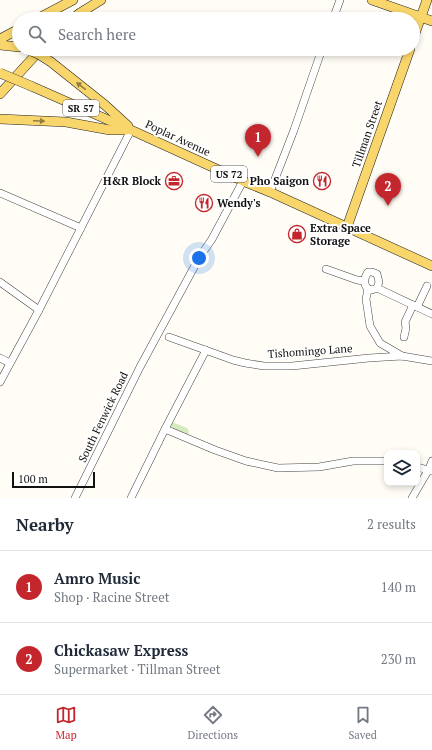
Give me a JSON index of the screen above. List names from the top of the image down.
{
  "streets": {
    "main road": [
      "SR 57",
      "Tillman Street",
      "Poplar Avenue",
      "US 72"
    ],
    "street": ["Tishomingo Lane", "South Fenwick Road"]
  },
  "crossings": [
    ["Tillman Street", "Poplar Avenue"],
    ["Poplar Avenue", "US 72"],
    ["Poplar Avenue", "South Fenwick Road"]
  ],
  "places": {
    "office": ["H&R Block"],
    "restaurant": ["Pho Saigon", "Wendy's"],
    "shop": ["Extra Space Storage"]
  },
  "scale_bar": "100 m",
  "page": {
    "search": "Search here",
    "pins": ["1", "2"],
    "scale": "100 m",
    "heading": ["Nearby", "2 results"],
    "list": [
      {
        "mark": "1",
        "name": "Amro Music",
        "note": "Shop · Racine Street",
        "value": "140 m"
      },
      {
        "mark": "2",
        "name": "Chickasaw Express",
        "note": "Supermarket · Tillman Street",
        "value": "230 m"
      }
    ],
    "nav": ["Map", "Directions", "Saved"]
  }
}
